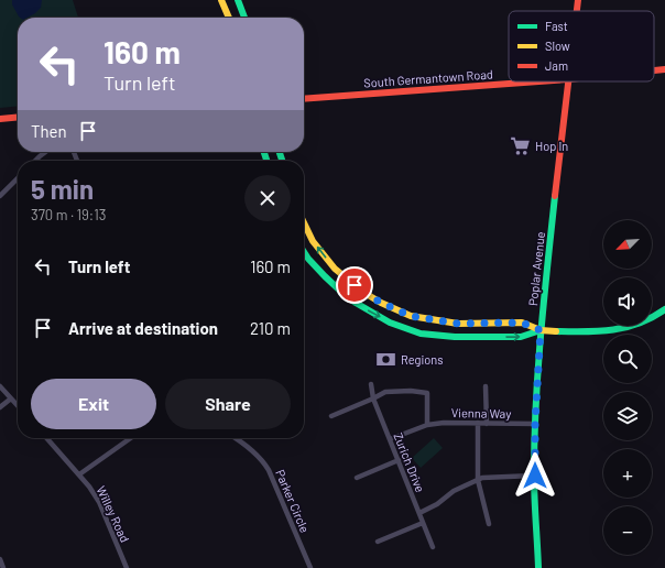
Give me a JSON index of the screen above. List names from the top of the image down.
{
  "streets": {
    "main road": ["South Germantown Road", "Poplar Avenue"],
    "street": [
      "Vienna Way",
      "Zurich Drive",
      "Parker Circle",
      "Willey Road"
    ]
  },
  "crossings": [
    ["Poplar Avenue", "Vienna Way"],
    ["Vienna Way", "Zurich Drive"]
  ],
  "places": {
    "supermarket": ["Hop In"],
    "bank": ["Regions"]
  },
  "legend": ["Fast", "Slow", "Jam"],
  "north": "bottom left",
  "page": {
    "turn": ["160 m", "Turn left"],
    "then": "Then",
    "heading": ["5 min", "370 m · 19:13"],
    "map_buttons": ["+", "−"],
    "list": [
      {
        "name": "Turn left",
        "value": "160 m"
      },
      {
        "name": "Arrive at destination",
        "value": "210 m"
      }
    ],
    "buttons": ["Exit", "Share"]
  }
}
